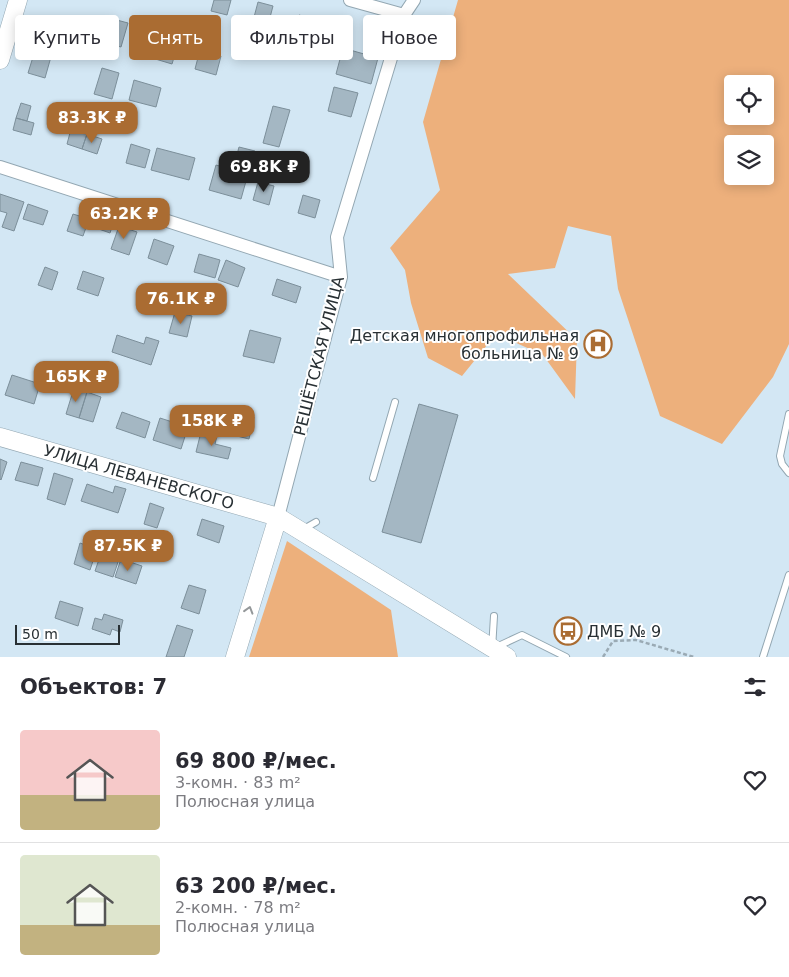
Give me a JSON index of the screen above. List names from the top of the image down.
{
  "streets": {
    "street": ["РЕШЁТСКАЯ УЛИЦА", "УЛИЦА ЛЕВАНЕВСКОГО"]
  },
  "crossings": [
    ["РЕШЁТСКАЯ УЛИЦА", "УЛИЦА ЛЕВАНЕВСКОГО"]
  ],
  "places": {
    "hospital": ["Детская многопрофильная больница № 9"],
    "bus stop": ["ДМБ № 9"]
  },
  "scale_bar": "50 m",
  "page": {
    "chip": [
      "Купить",
      "Снять",
      "Фильтры",
      "Новое"
    ],
    "price": [
      "83.3K ₽",
      "69.8K ₽",
      "63.2K ₽",
      "76.1K ₽",
      "165K ₽",
      "158K ₽",
      "87.5K ₽"
    ],
    "scale": "50 m",
    "heading": "Объектов: 7",
    "list": [
      {
        "name": "69 800 ₽/мес.",
        "note": "3-комн. · 83 m² · Полюсная улица"
      },
      {
        "name": "63 200 ₽/мес.",
        "note": "2-комн. · 78 m² · Полюсная улица"
      }
    ]
  }
}
